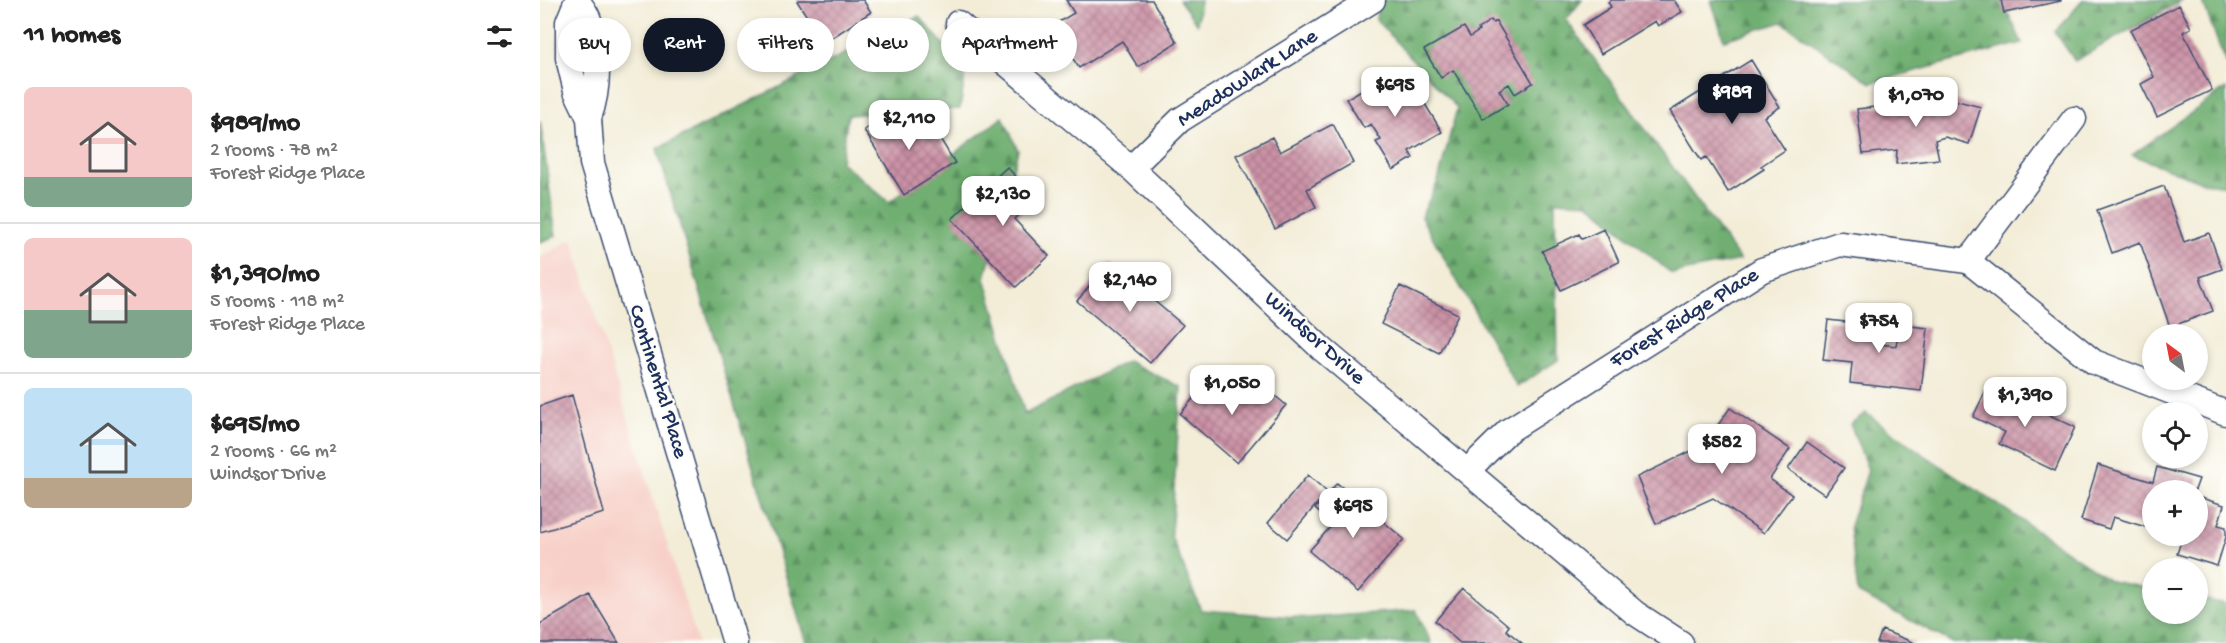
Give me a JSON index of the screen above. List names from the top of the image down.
{
  "streets": {
    "street": [
      "Meadowlark Lane",
      "Forest Ridge Place",
      "Windsor Drive",
      "Continental Place"
    ]
  },
  "crossings": [
    ["Meadowlark Lane", "Windsor Drive"],
    ["Forest Ridge Place", "Windsor Drive"]
  ],
  "north": "top left",
  "page": {
    "heading": "11 homes",
    "chip": [
      "Buy",
      "Rent",
      "Filters",
      "New",
      "Apartment"
    ],
    "price": [
      "$695",
      "$989",
      "$1,070",
      "$2,110",
      "$2,130",
      "$2,140",
      "$754",
      "$1,050",
      "$1,390",
      "$582",
      "$695"
    ],
    "list": [
      {
        "name": "$989/mo",
        "note": "2 rooms · 78 m² · Forest Ridge Place"
      },
      {
        "name": "$1,390/mo",
        "note": "5 rooms · 118 m² · Forest Ridge Place"
      },
      {
        "name": "$695/mo",
        "note": "2 rooms · 66 m² · Windsor Drive"
      }
    ],
    "map_buttons": ["+", "−"]
  }
}
